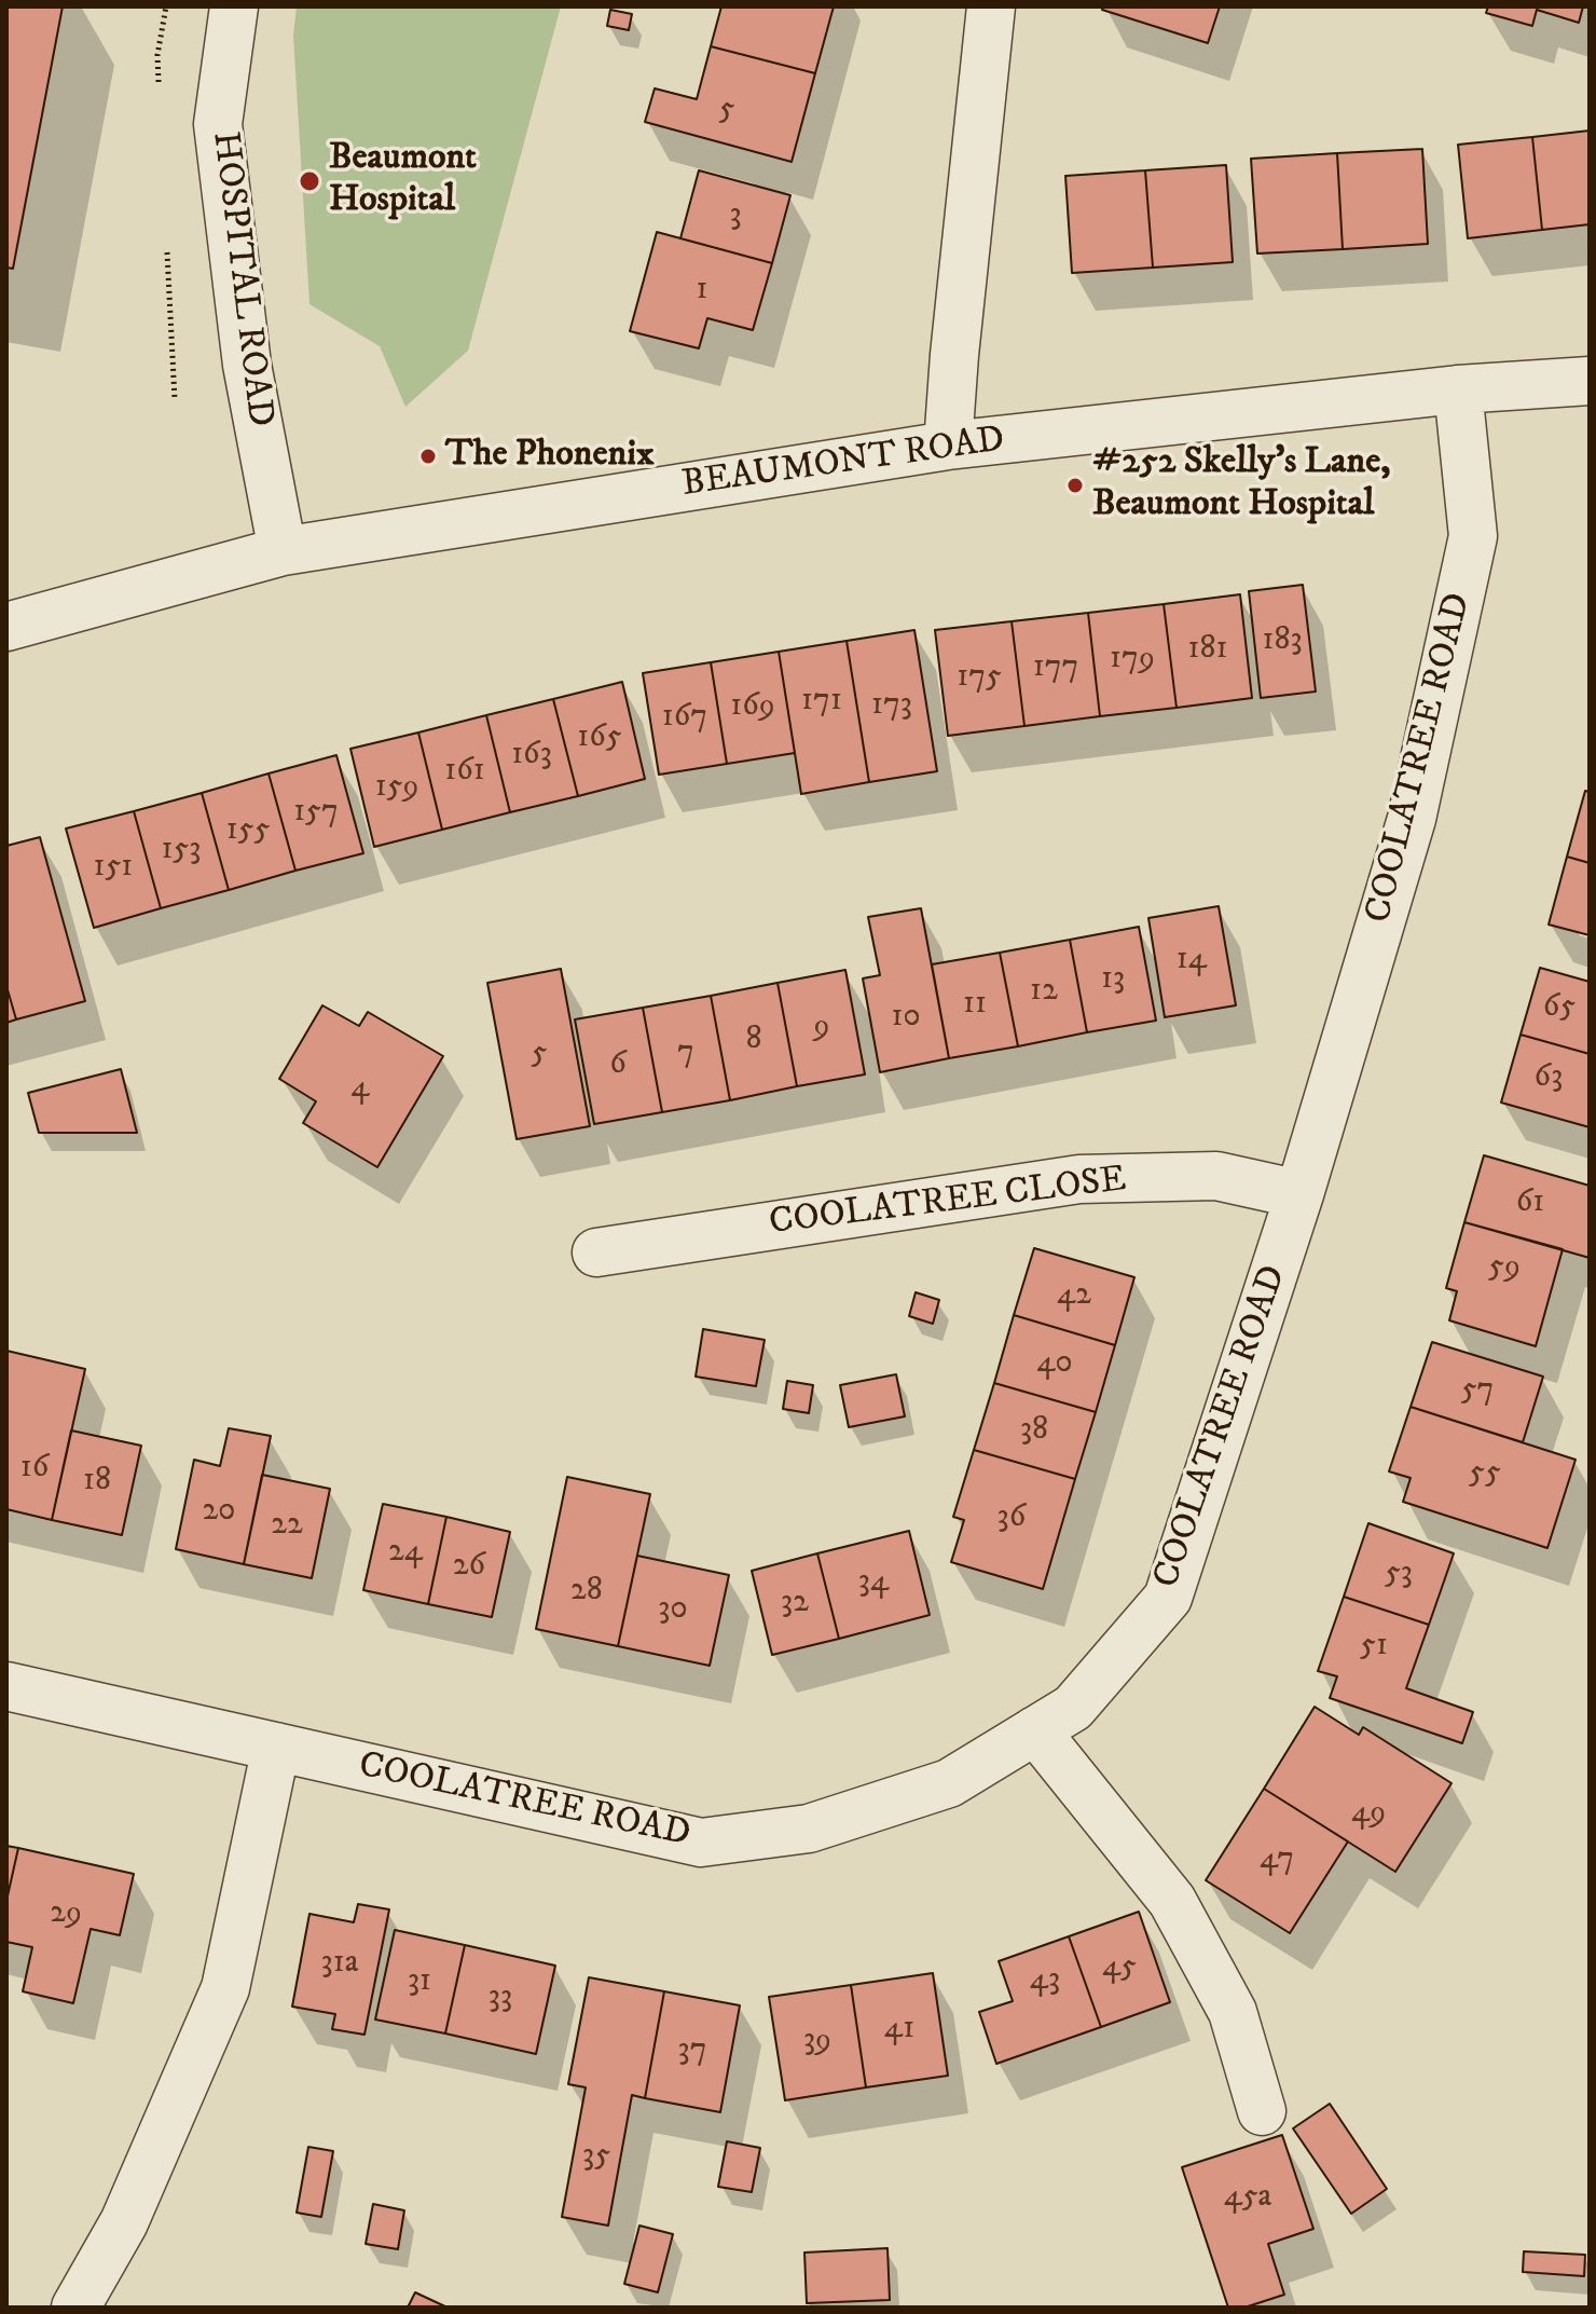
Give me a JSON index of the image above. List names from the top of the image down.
{
  "streets": {
    "street": [
      "HOSPITAL ROAD",
      "BEAUMONT ROAD",
      "COOLATREE ROAD",
      "COOLATREE CLOSE"
    ]
  },
  "crossings": [
    ["HOSPITAL ROAD", "BEAUMONT ROAD"],
    ["BEAUMONT ROAD", "COOLATREE ROAD"],
    ["COOLATREE ROAD", "COOLATREE CLOSE"]
  ],
  "places": ["Beaumont Hospital", "The Phonenix", "#252 Skelly's Lane, Beaumont Hospital"],
  "house_numbers": [
    "5",
    "3",
    "1",
    "183",
    "181",
    "179",
    "177",
    "175",
    "171",
    "173",
    "169",
    "167",
    "165",
    "163",
    "161",
    "159",
    "157",
    "155",
    "153",
    "151",
    "14",
    "13",
    "12",
    "11",
    "65",
    "10",
    "9",
    "8",
    "7",
    "5",
    "6",
    "63",
    "4",
    "61",
    "59",
    "42",
    "40",
    "57",
    "38",
    "16",
    "55",
    "18",
    "20",
    "36",
    "22",
    "24",
    "26",
    "53",
    "34",
    "28",
    "32",
    "30",
    "51",
    "49",
    "47",
    "29",
    "31a",
    "45",
    "43",
    "31",
    "33",
    "41",
    "39",
    "37",
    "35",
    "45a"
  ]
}
